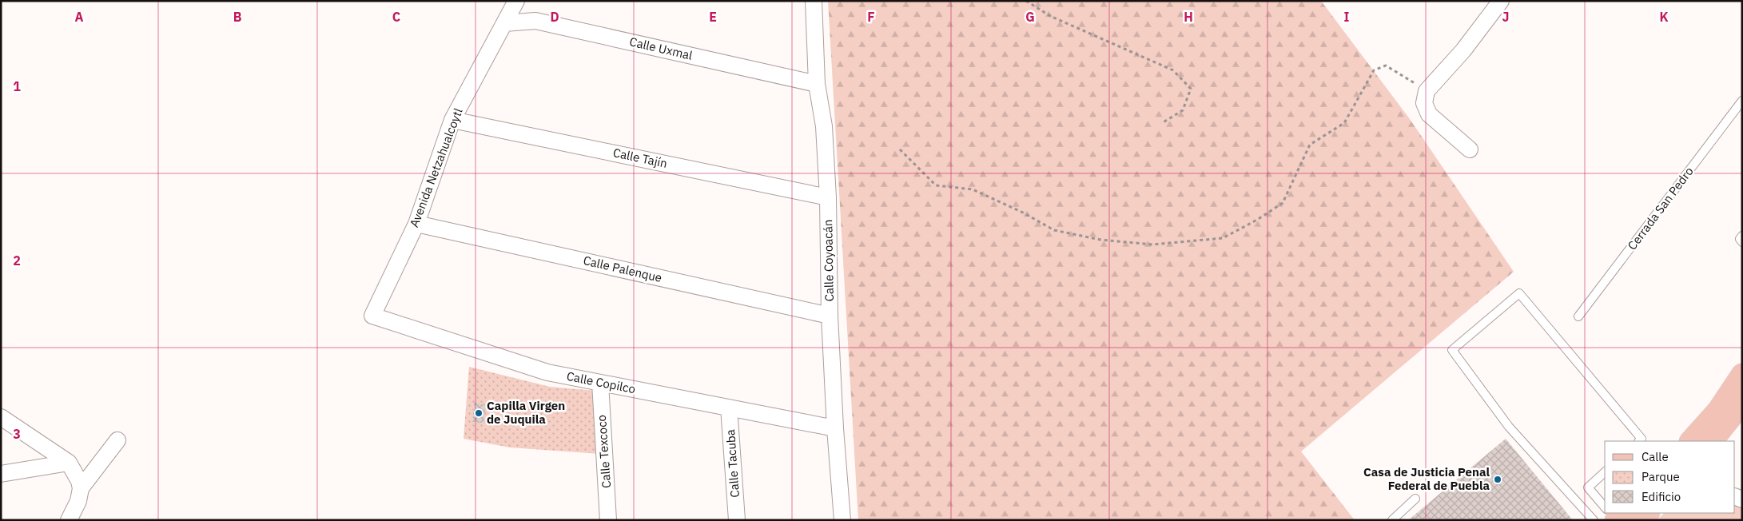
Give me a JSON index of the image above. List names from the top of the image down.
{
  "streets": {
    "street": [
      "Calle Uxmal",
      "Calle Tajín",
      "Avenida Netzahualcoytl",
      "Calle Coyoacán",
      "Calle Palenque",
      "Calle Copilco",
      "Calle Texcoco",
      "Calle Tacuba"
    ],
    "lane": ["Cerrada San Pedro"]
  },
  "crossings": [
    ["Calle Uxmal", "Avenida Netzahualcoytl"],
    ["Calle Uxmal", "Calle Coyoacán"],
    ["Calle Tajín", "Avenida Netzahualcoytl"],
    ["Calle Tajín", "Calle Coyoacán"],
    ["Avenida Netzahualcoytl", "Calle Palenque"],
    ["Avenida Netzahualcoytl", "Calle Copilco"],
    ["Calle Coyoacán", "Calle Palenque"],
    ["Calle Coyoacán", "Calle Copilco"],
    ["Calle Copilco", "Calle Texcoco"],
    ["Calle Copilco", "Calle Tacuba"]
  ],
  "places": ["Capilla Virgen de Juquila", "Casa de Justicia Penal Federal de Puebla"],
  "legend": ["Calle", "Parque", "Edificio"],
  "grid": {
    "columns": [
      "A",
      "B",
      "C",
      "D",
      "E",
      "F",
      "G",
      "H",
      "I",
      "J",
      "K"
    ],
    "rows": ["1", "2", "3"]
  }
}
